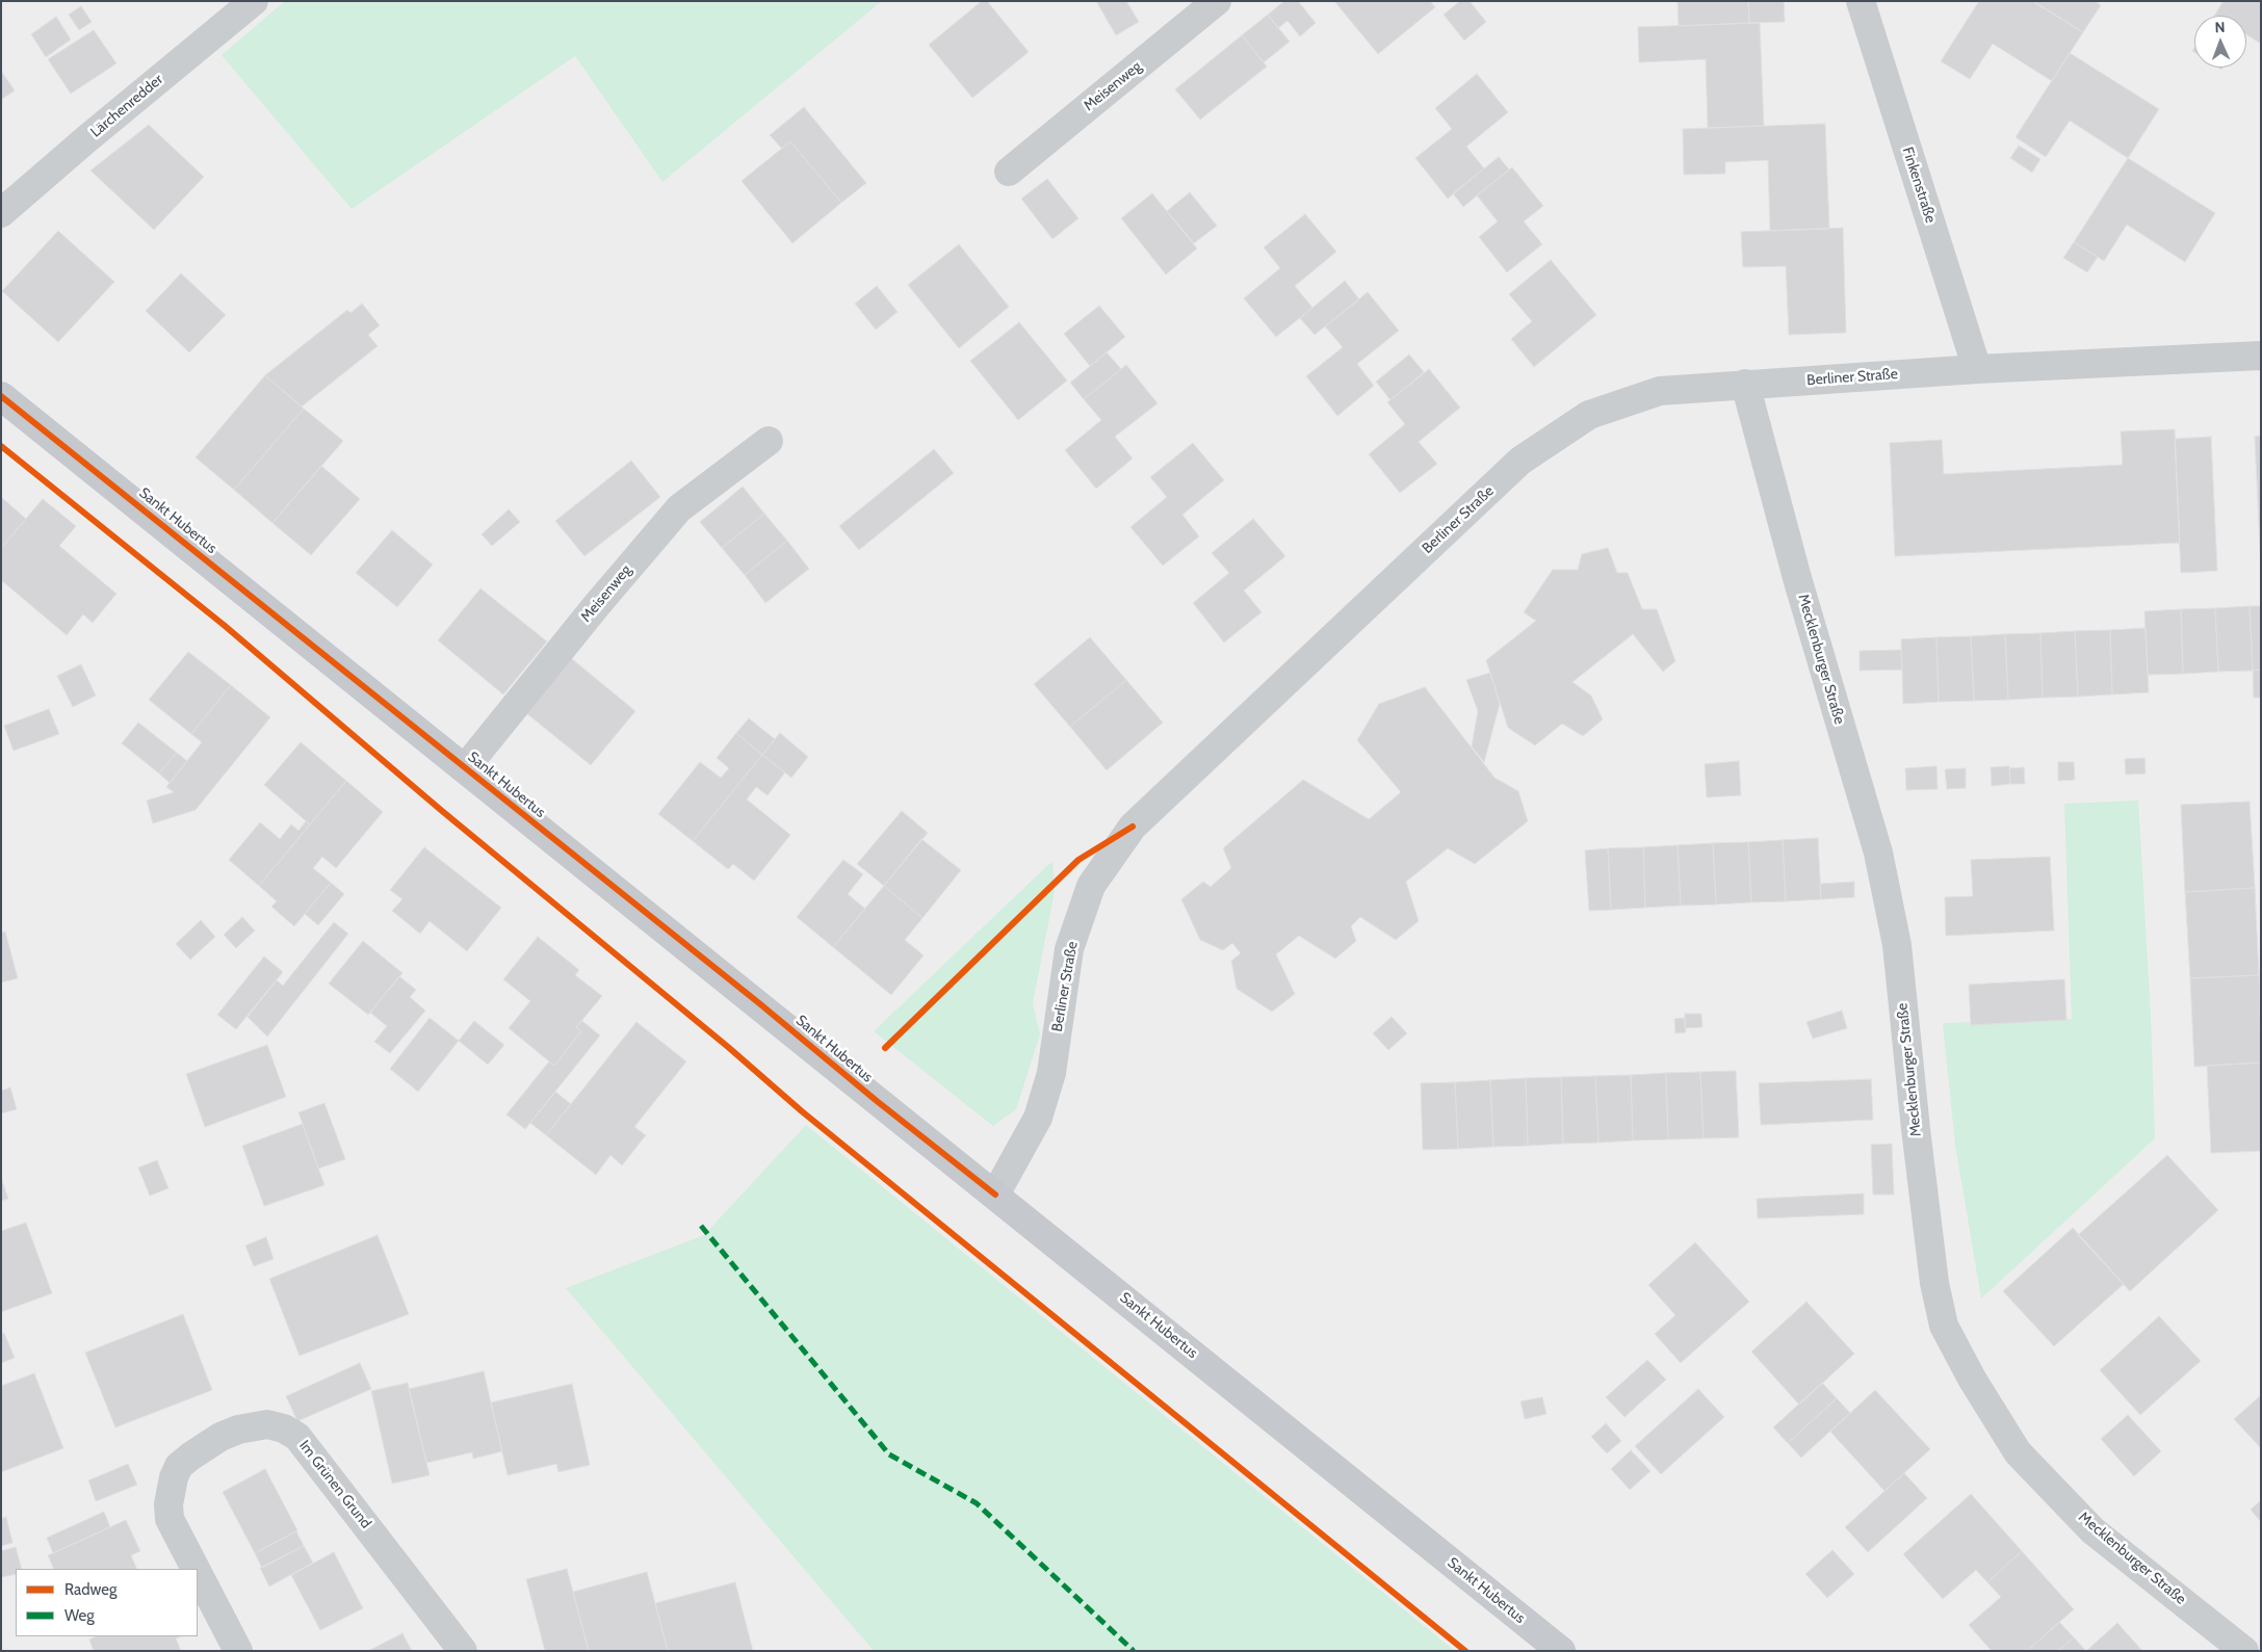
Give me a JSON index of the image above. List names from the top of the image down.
{
  "streets": {
    "main road": ["Sankt Hubertus"],
    "street": [
      "Meisenweg",
      "Lärchenredder",
      "Finkenstraße",
      "Berliner Straße",
      "Mecklenburger Straße",
      "Im Grünen Grund"
    ]
  },
  "crossings": [
    ["Meisenweg", "Sankt Hubertus"],
    ["Finkenstraße", "Berliner Straße"],
    ["Berliner Straße", "Sankt Hubertus"],
    ["Berliner Straße", "Mecklenburger Straße"]
  ],
  "legend": ["Radweg", "Weg"],
  "north": "top"
}
